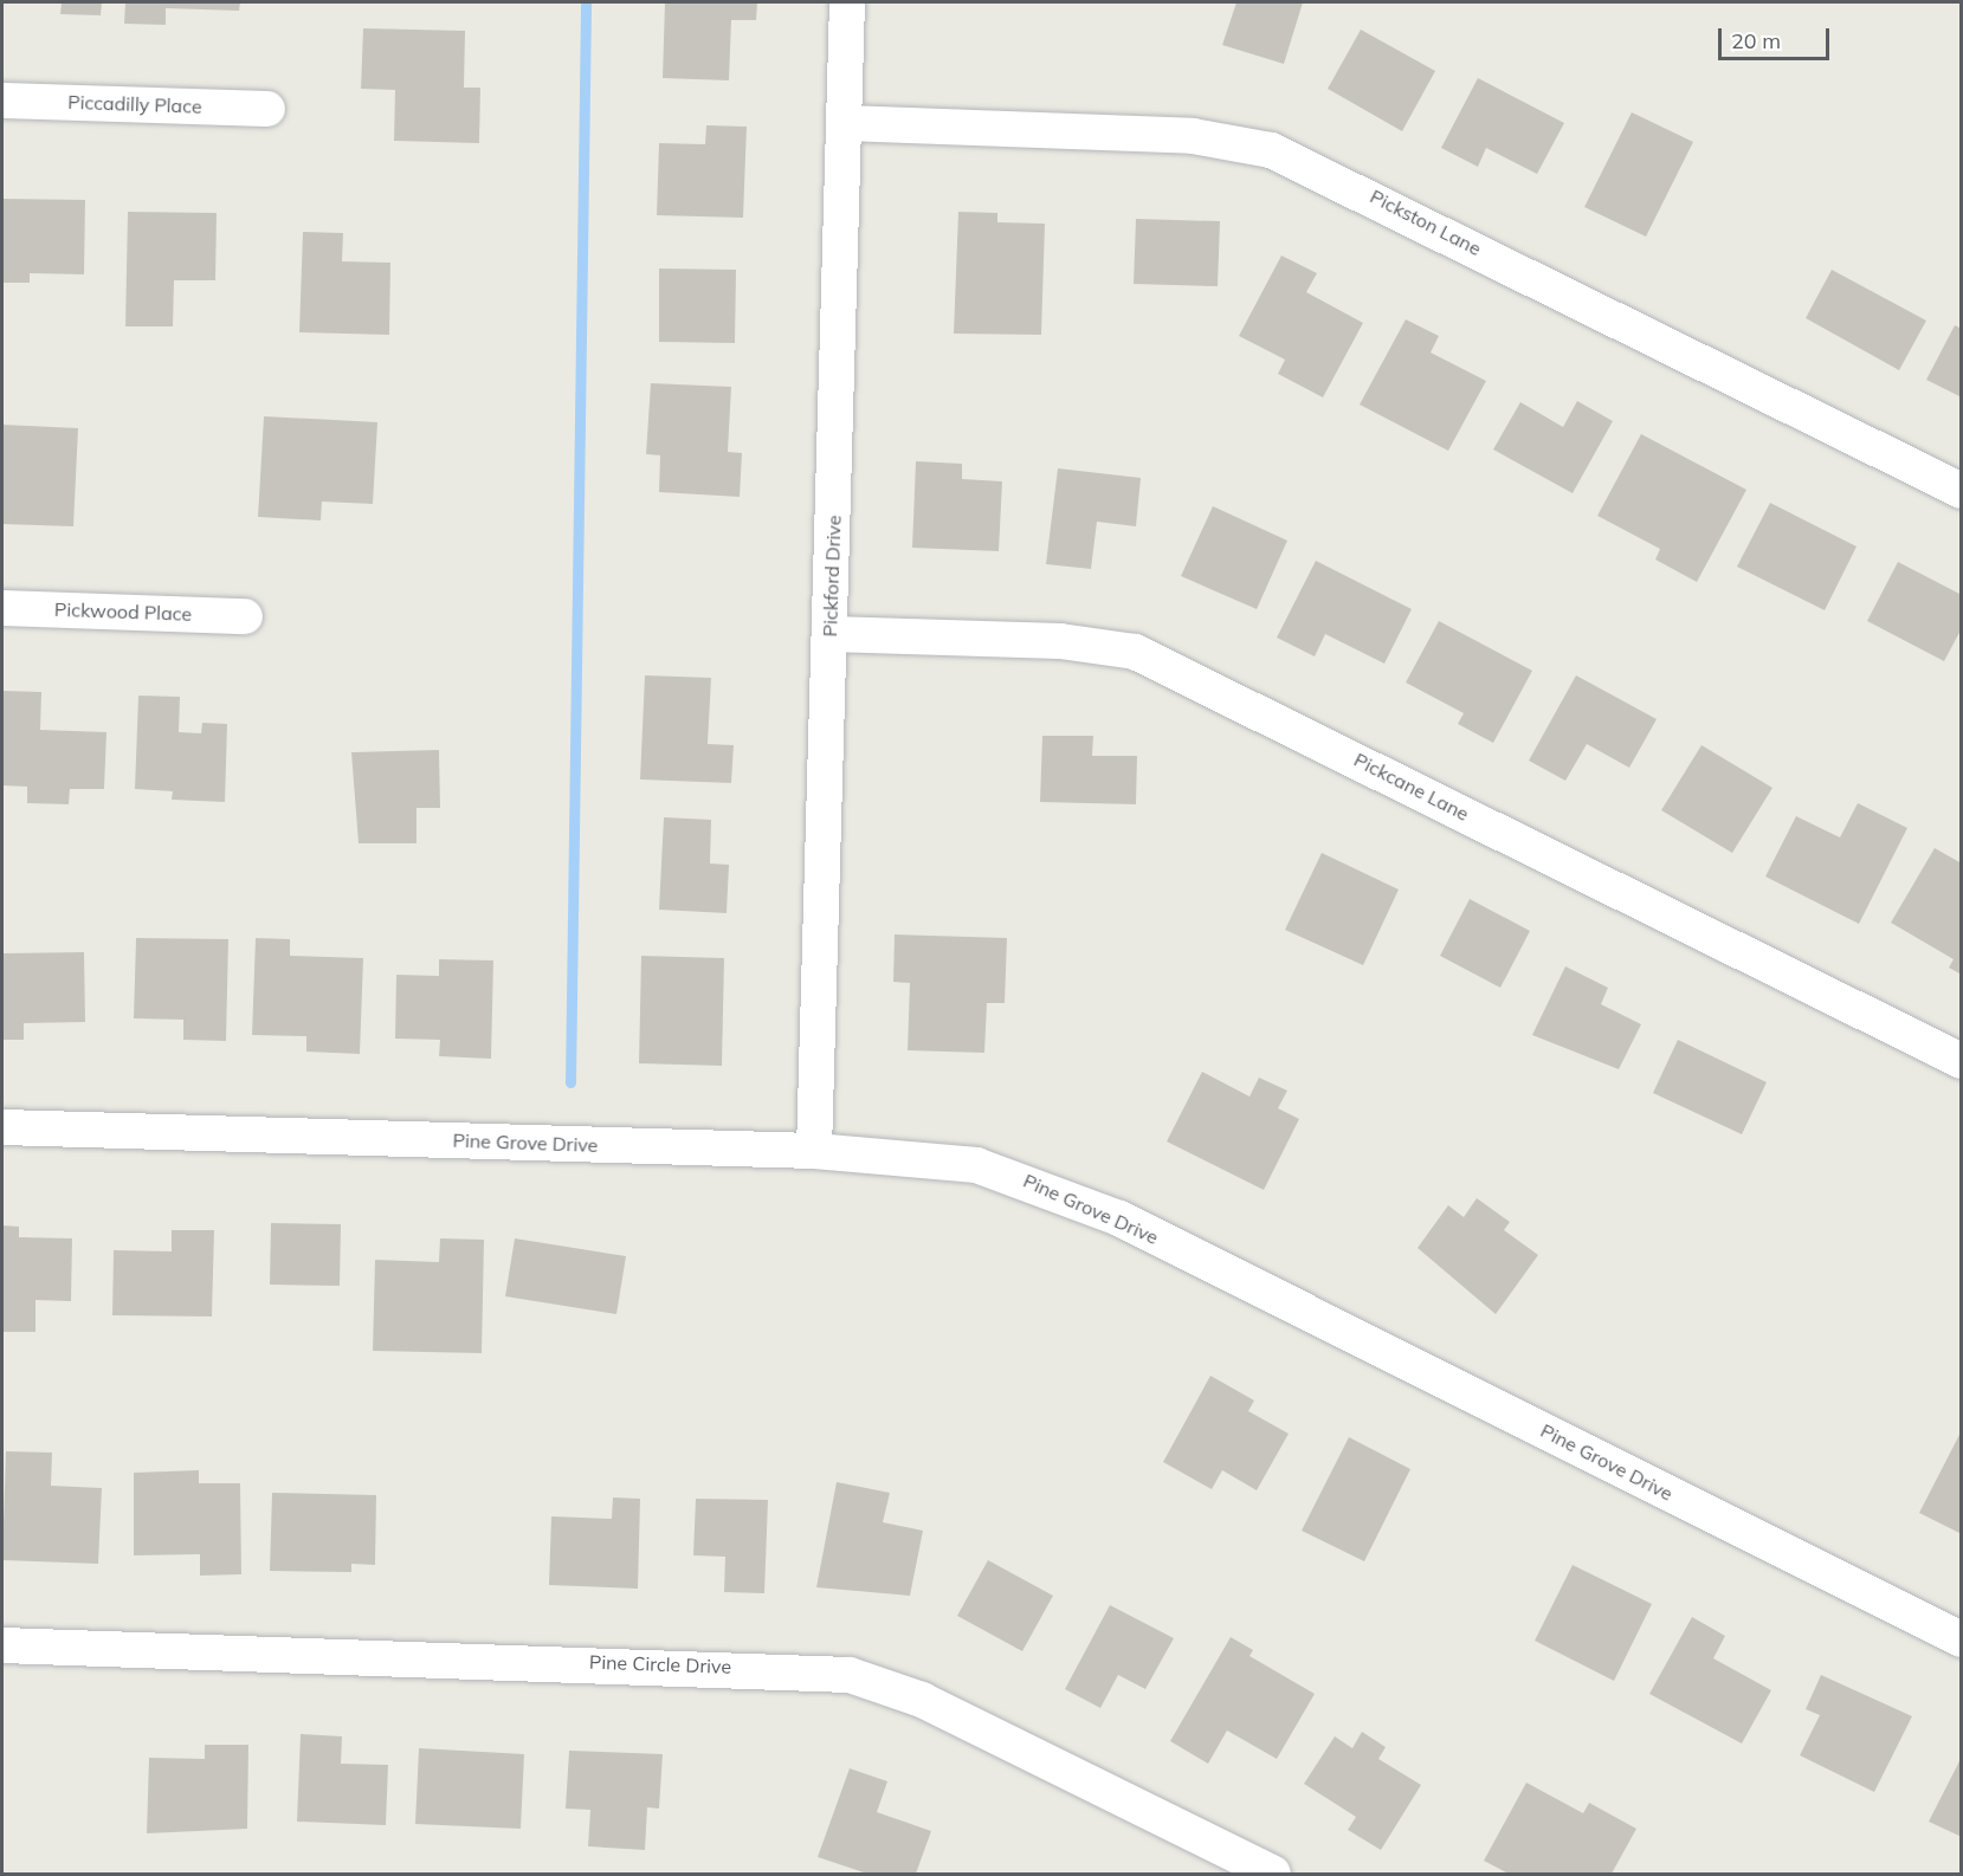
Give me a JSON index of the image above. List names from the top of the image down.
{
  "streets": {
    "street": [
      "Piccadilly Place",
      "Pickston Lane",
      "Pickford Drive",
      "Pickwood Place",
      "Pickcane Lane",
      "Pine Grove Drive",
      "Pine Circle Drive"
    ]
  },
  "crossings": [
    ["Pickston Lane", "Pickford Drive"],
    ["Pickford Drive", "Pickcane Lane"],
    ["Pickford Drive", "Pine Grove Drive"]
  ],
  "scale_bar": "20 m"
}
